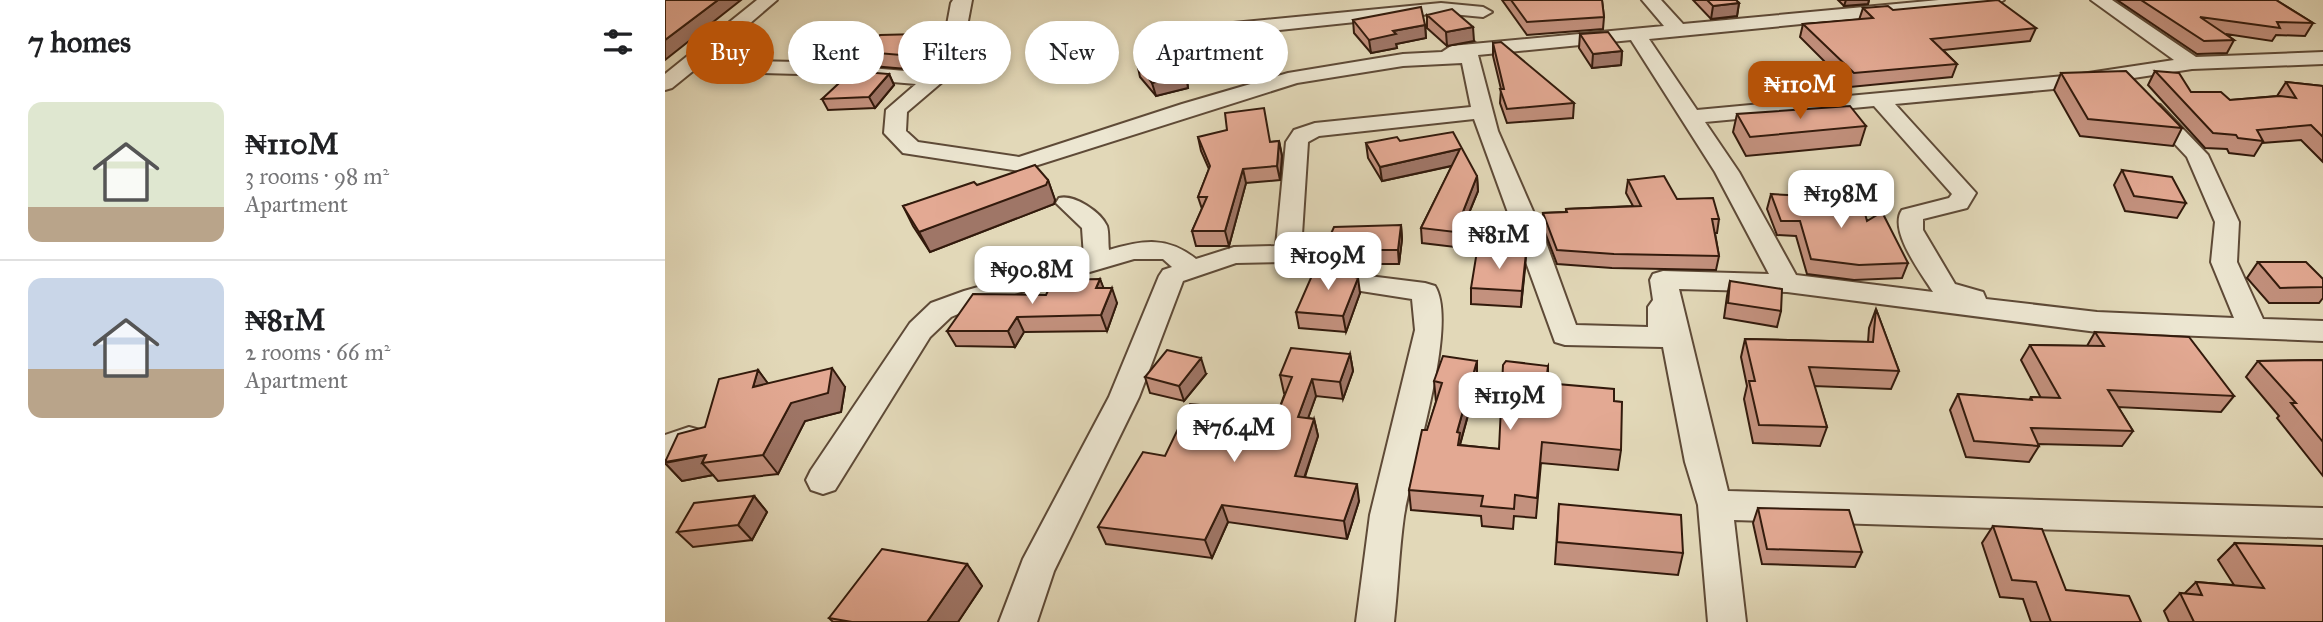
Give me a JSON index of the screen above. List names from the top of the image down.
{
  "page": {
    "heading": "7 homes",
    "chip": [
      "Buy",
      "Rent",
      "Filters",
      "New",
      "Apartment"
    ],
    "price": [
      "₦110M",
      "₦198M",
      "₦81M",
      "₦109M",
      "₦90.8M",
      "₦119M",
      "₦76.4M"
    ],
    "list": [
      {
        "name": "₦110M",
        "note": "3 rooms · 98 m² · Apartment"
      },
      {
        "name": "₦81M",
        "note": "2 rooms · 66 m² · Apartment"
      }
    ]
  }
}
